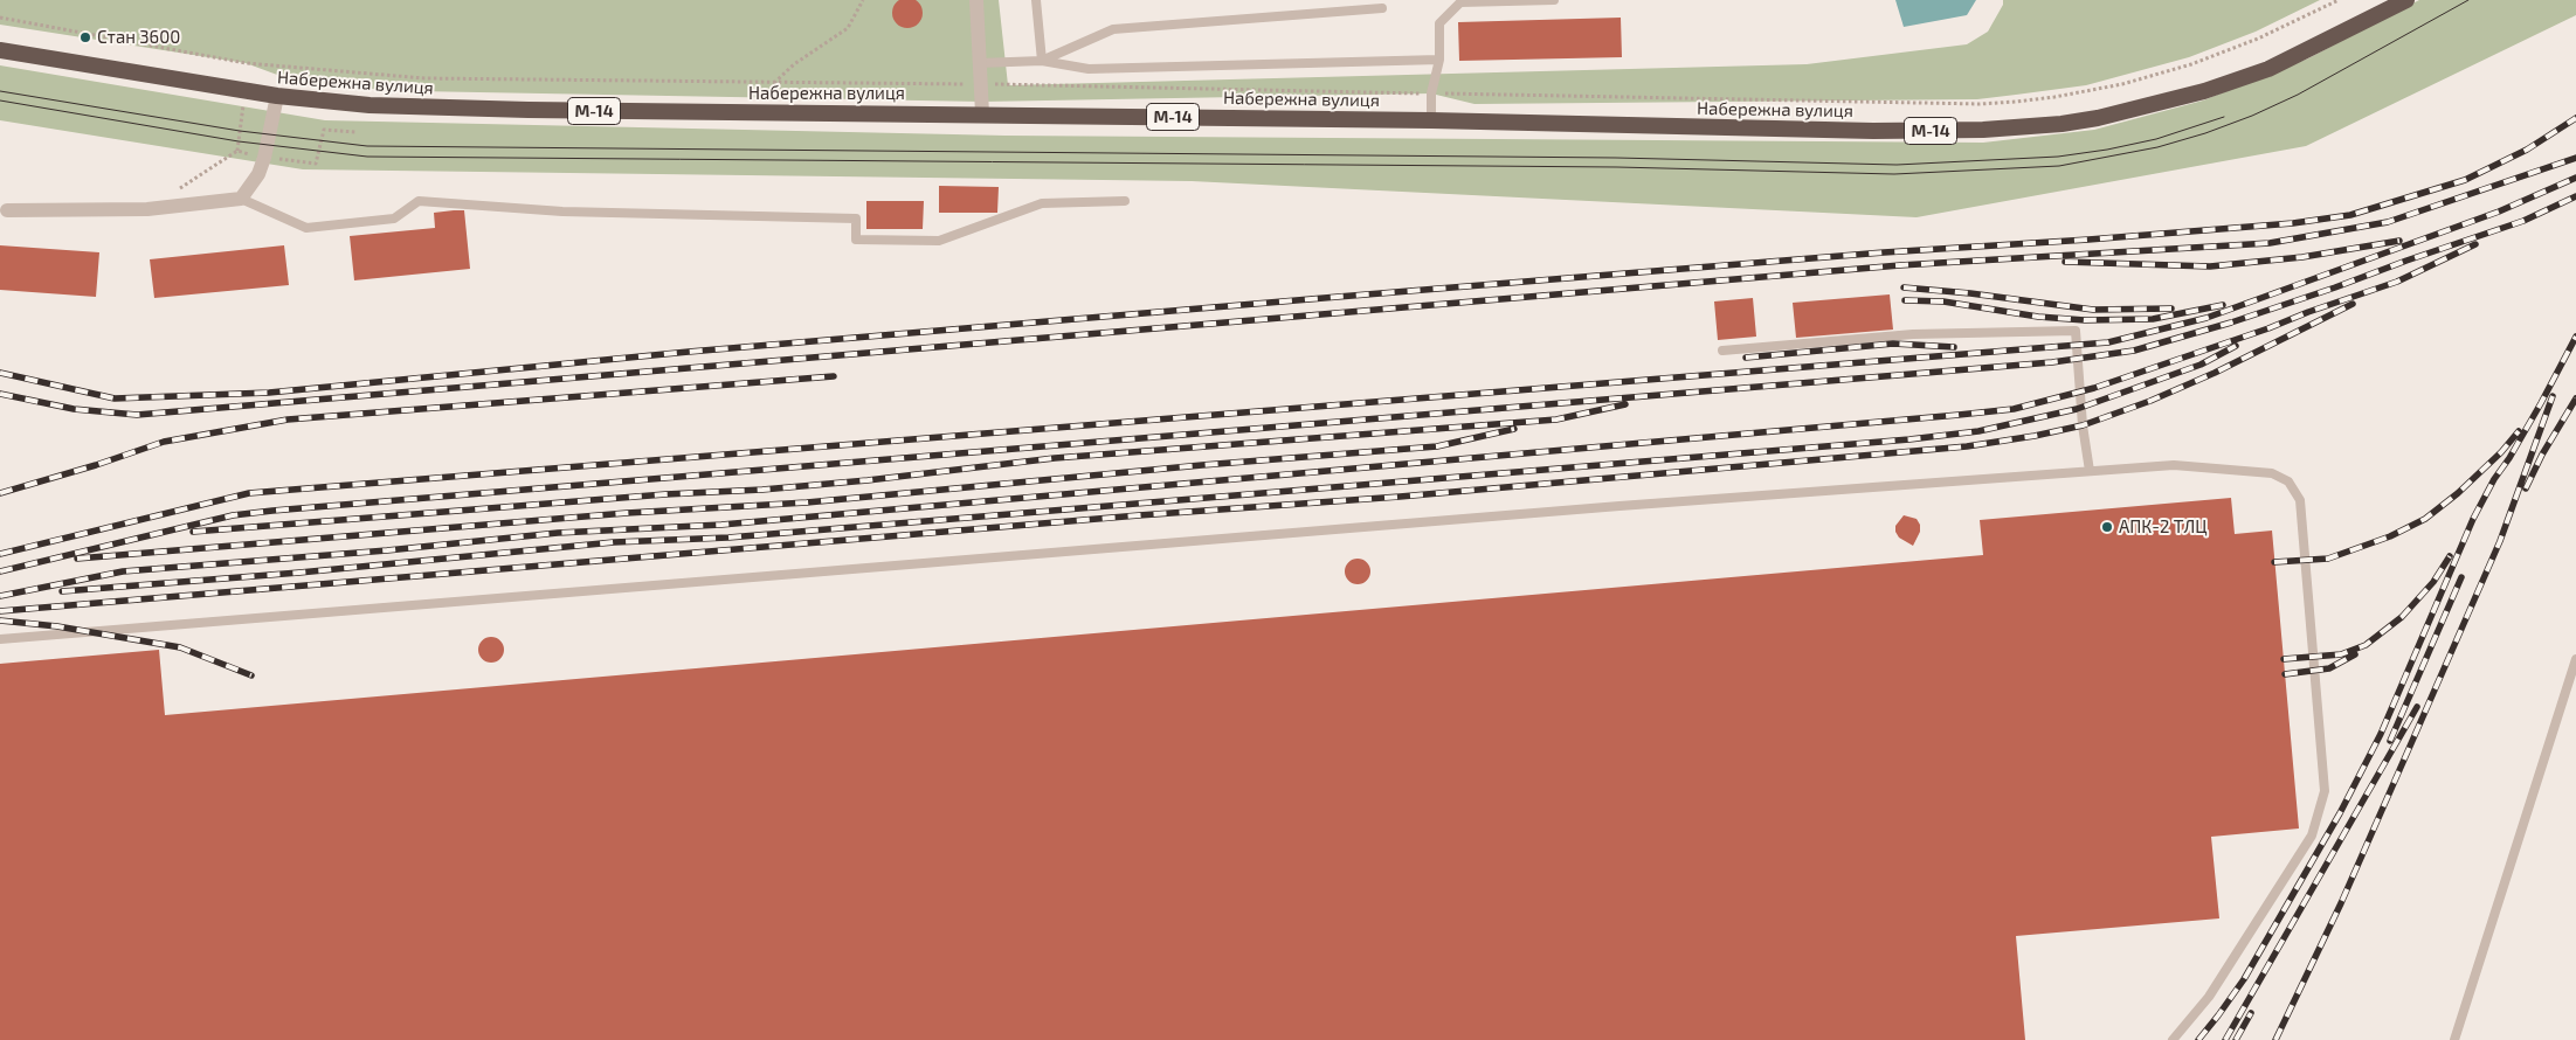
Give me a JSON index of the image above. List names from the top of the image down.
{
  "streets": {
    "highway": ["Набережна вулиця", "М-14"]
  },
  "places": ["Стан 3600", "АПК-2 ТЛЦ"]
}
